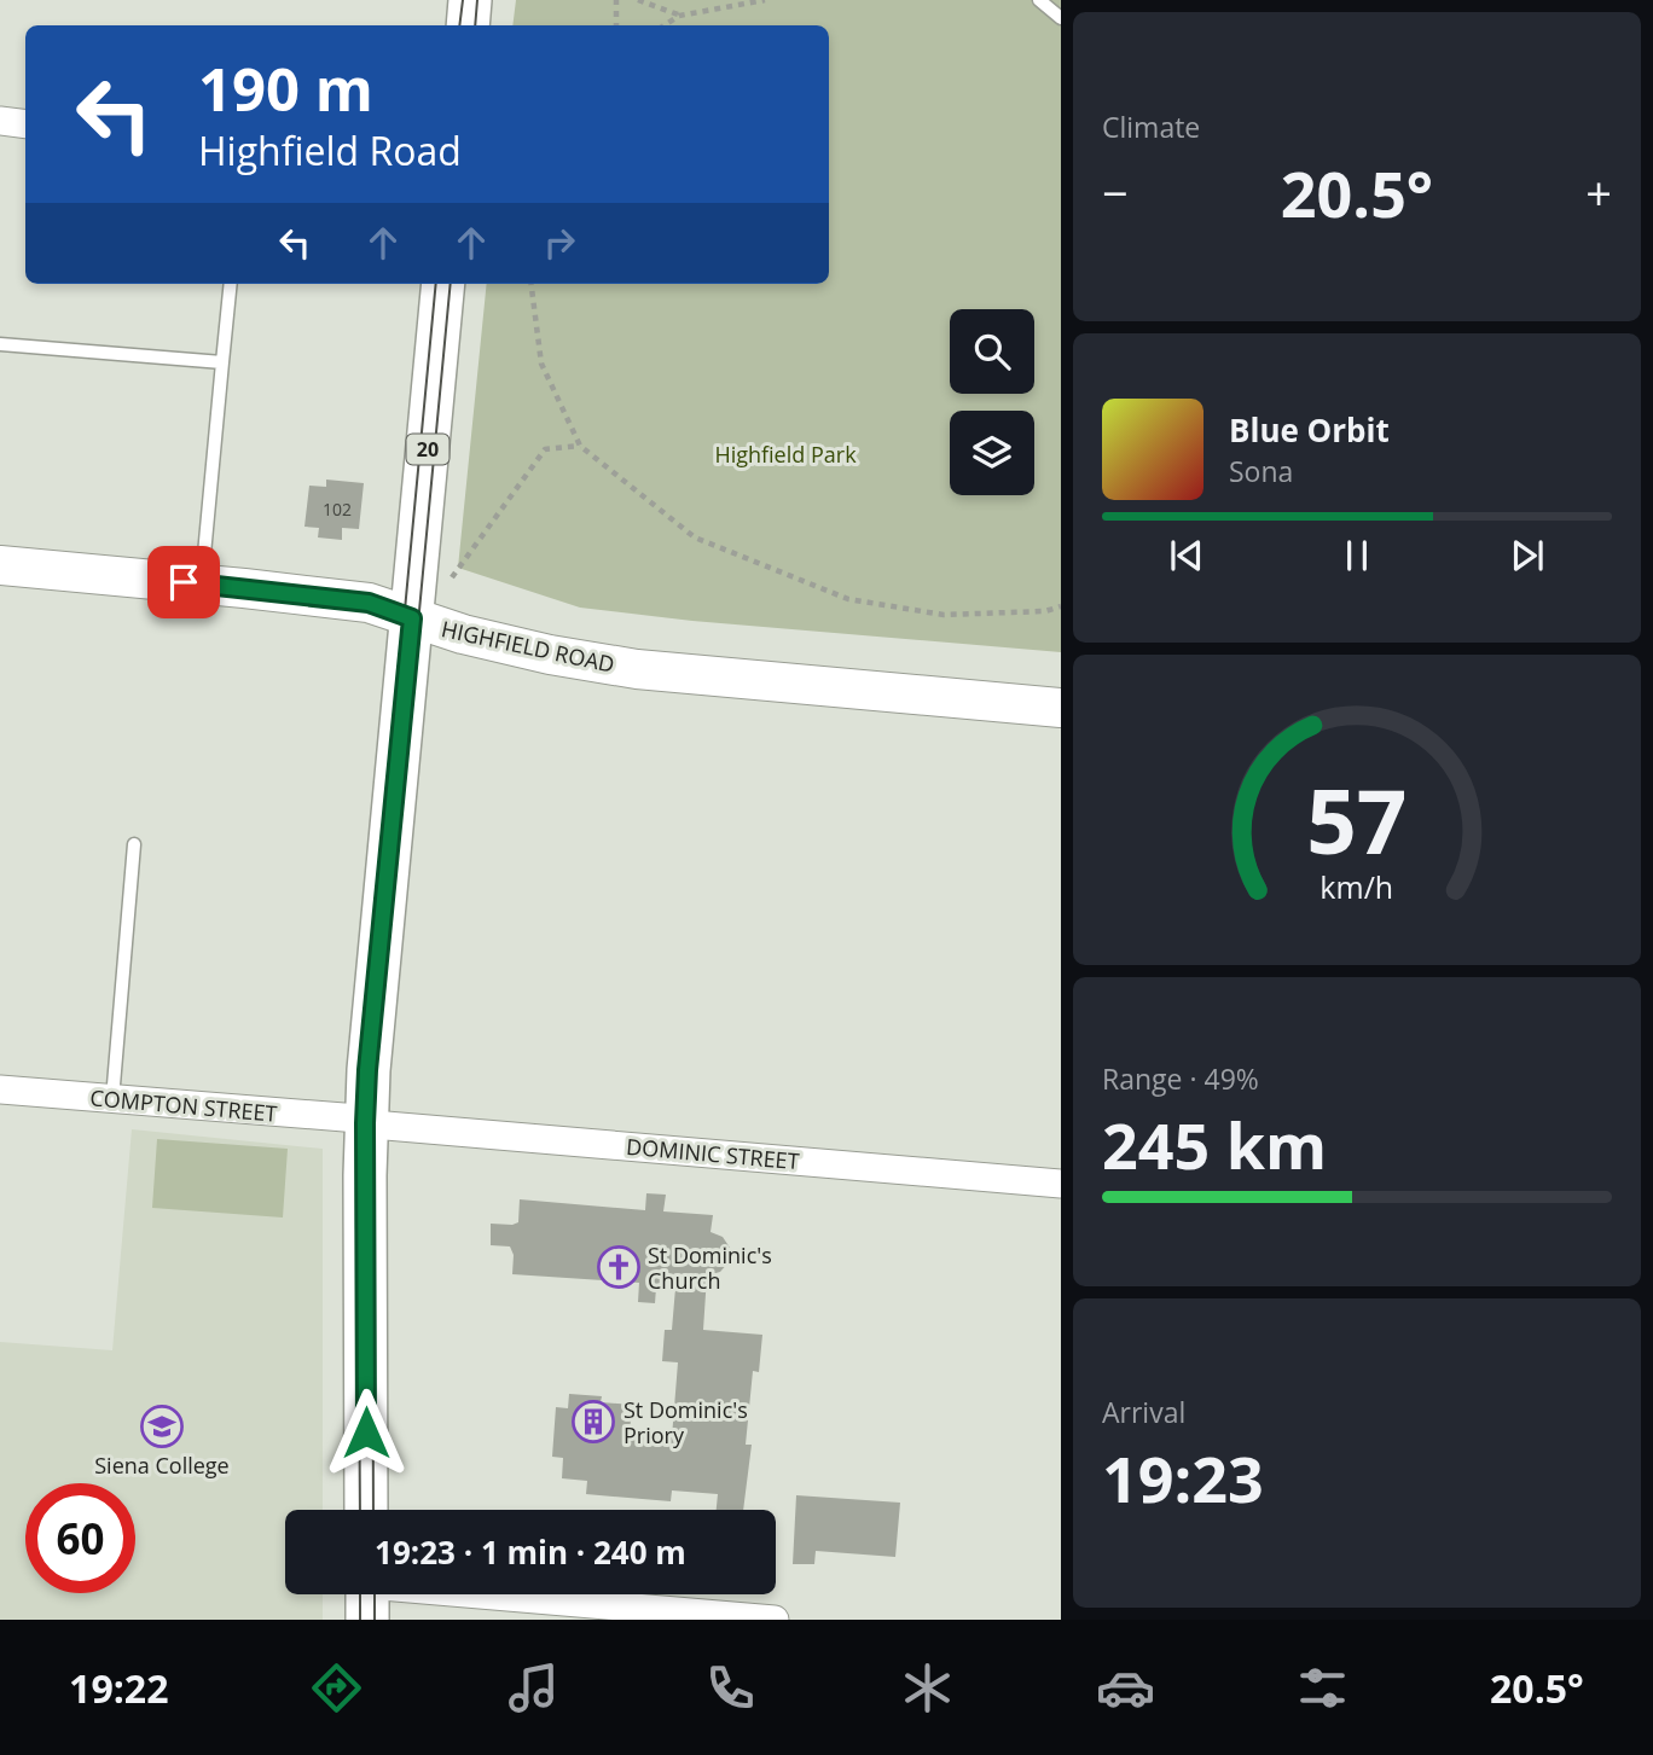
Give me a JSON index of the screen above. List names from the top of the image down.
{
  "streets": {
    "main road": ["20", "HIGHFIELD ROAD"],
    "street": ["COMPTON STREET", "DOMINIC STREET"]
  },
  "crossings": [
    ["20", "HIGHFIELD ROAD"],
    ["20", "COMPTON STREET"],
    ["20", "DOMINIC STREET"],
    ["COMPTON STREET", "DOMINIC STREET"]
  ],
  "parks": ["Highfield Park"],
  "places": {
    "church": ["St Dominic's Church"],
    "building": ["St Dominic's Priory"],
    "school or university": ["Siena College"]
  },
  "house_numbers": ["102"],
  "page": {
    "tile": [
      "Climate",
      ["Range · 49%", "245 km"],
      ["Arrival", "19:23"]
    ],
    "turn": ["190 m", "Highfield Road"],
    "heat": ["−", "20.5°", "+"],
    "song": ["Blue Orbit", "Sona"],
    "limit": "60",
    "trip": "19:23 · 1 min · 240 m",
    "tabs": ["19:22", "20.5°"],
    "gauge": ["57", "km/h"]
  }
}
